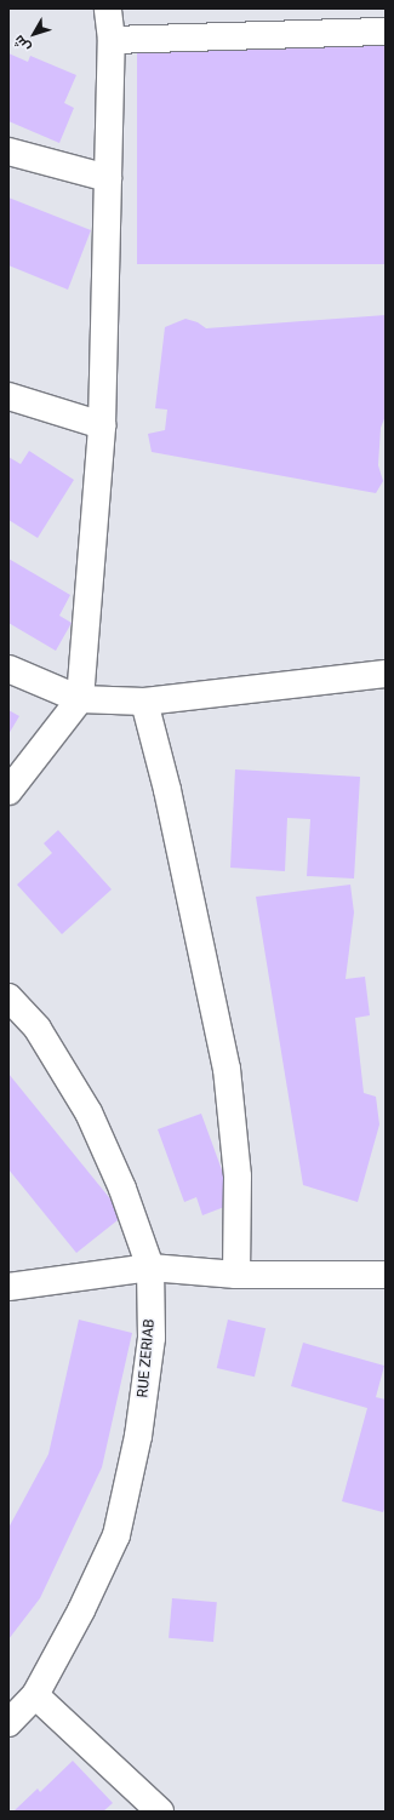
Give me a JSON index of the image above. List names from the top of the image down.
{
  "streets": {
    "street": ["RUE ZERIAB"]
  },
  "north": "bottom left"
}
